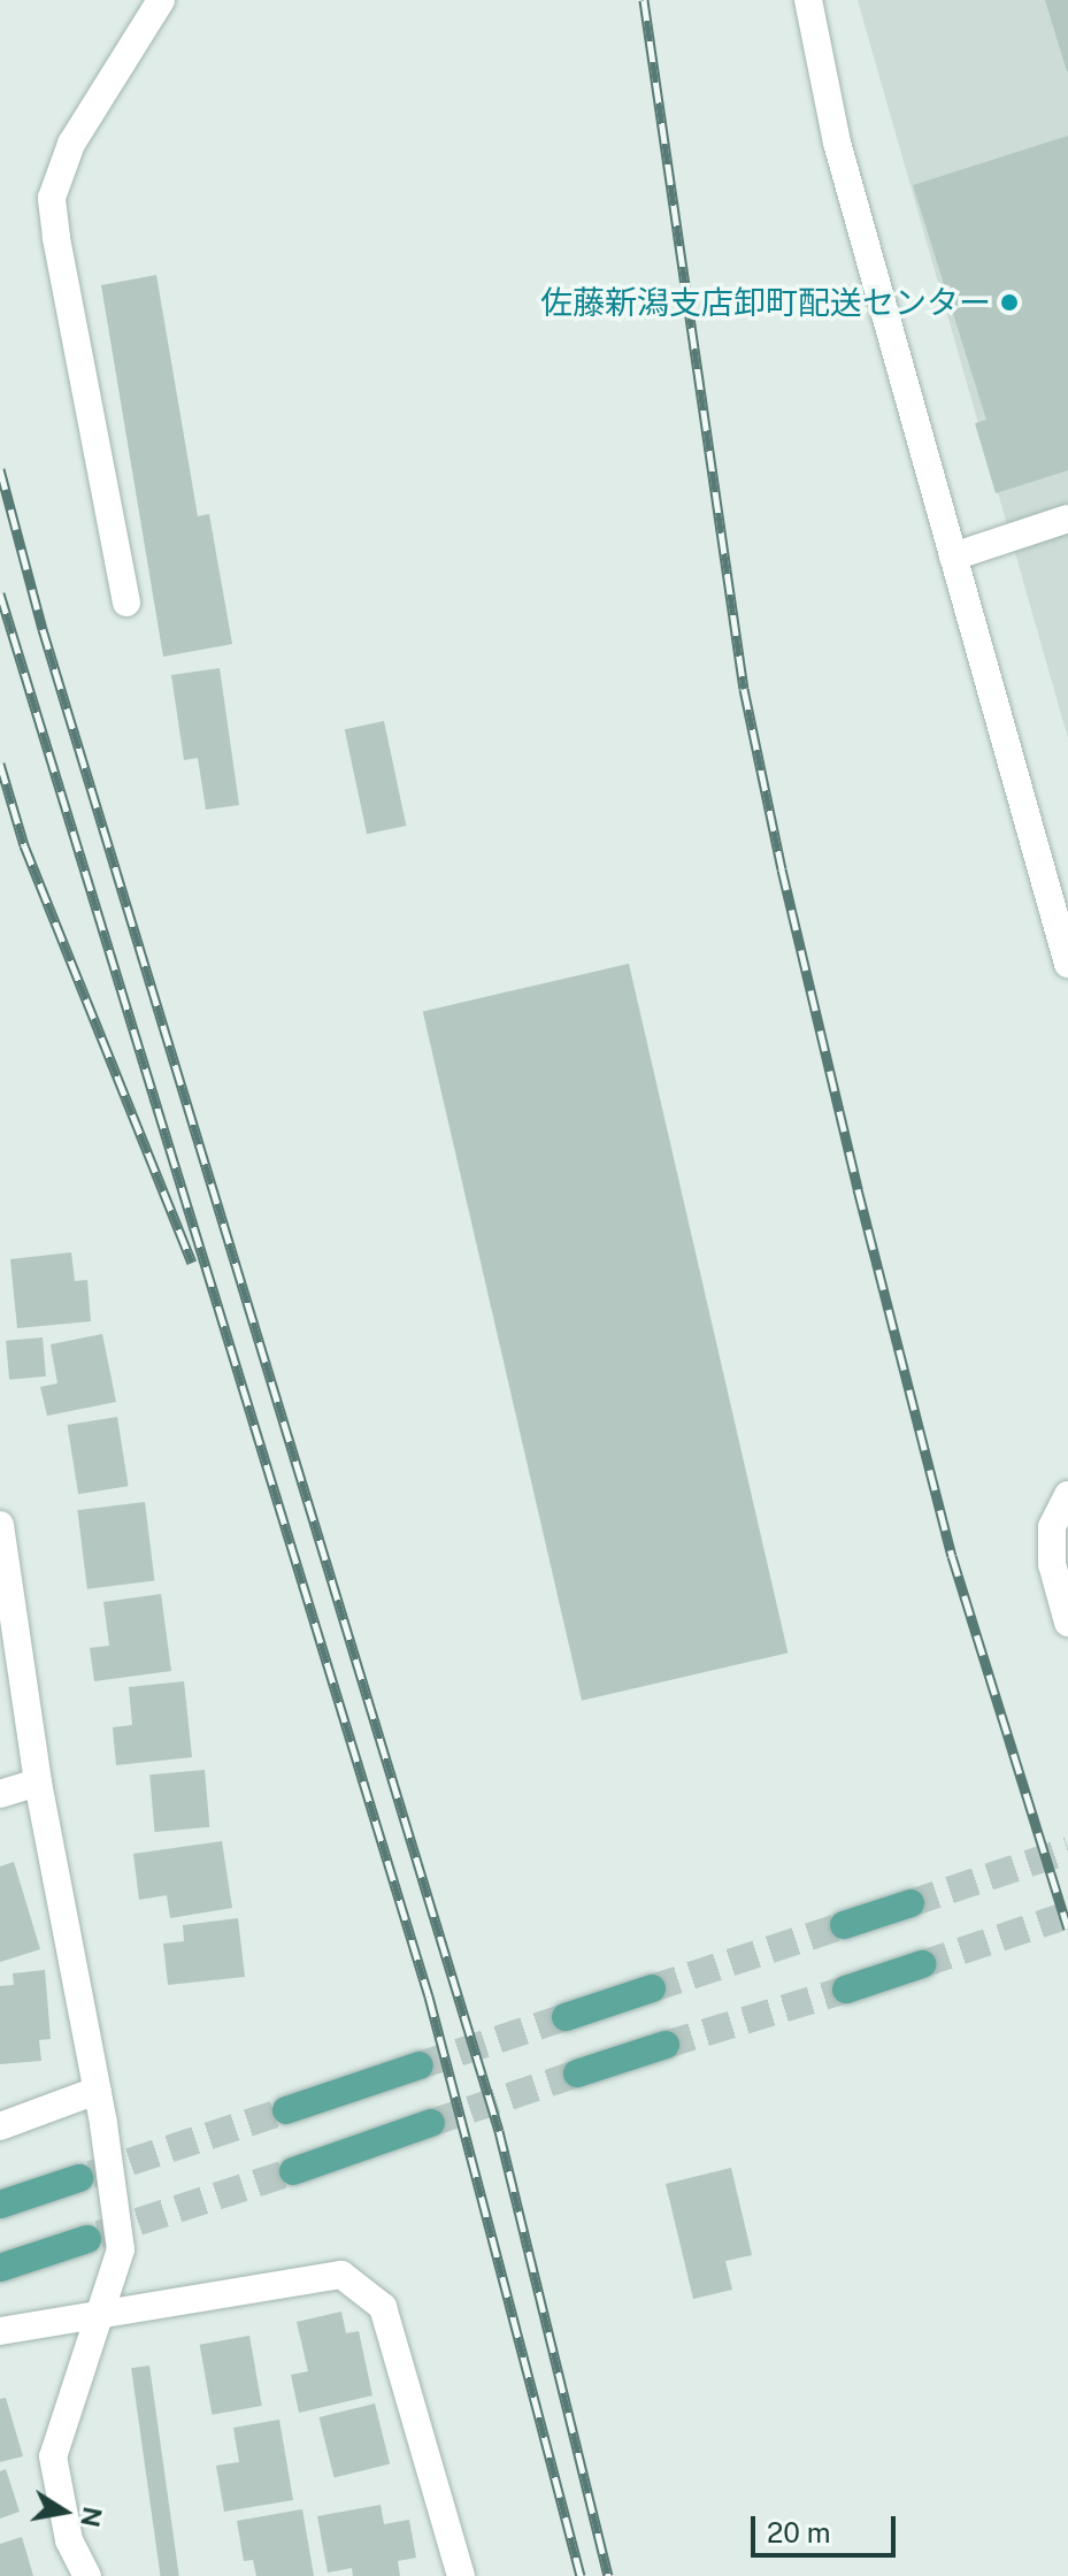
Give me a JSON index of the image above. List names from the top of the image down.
{
  "places": ["佐藤新潟支店卸町配送センター"],
  "scale_bar": "20 m",
  "north": "right"
}
